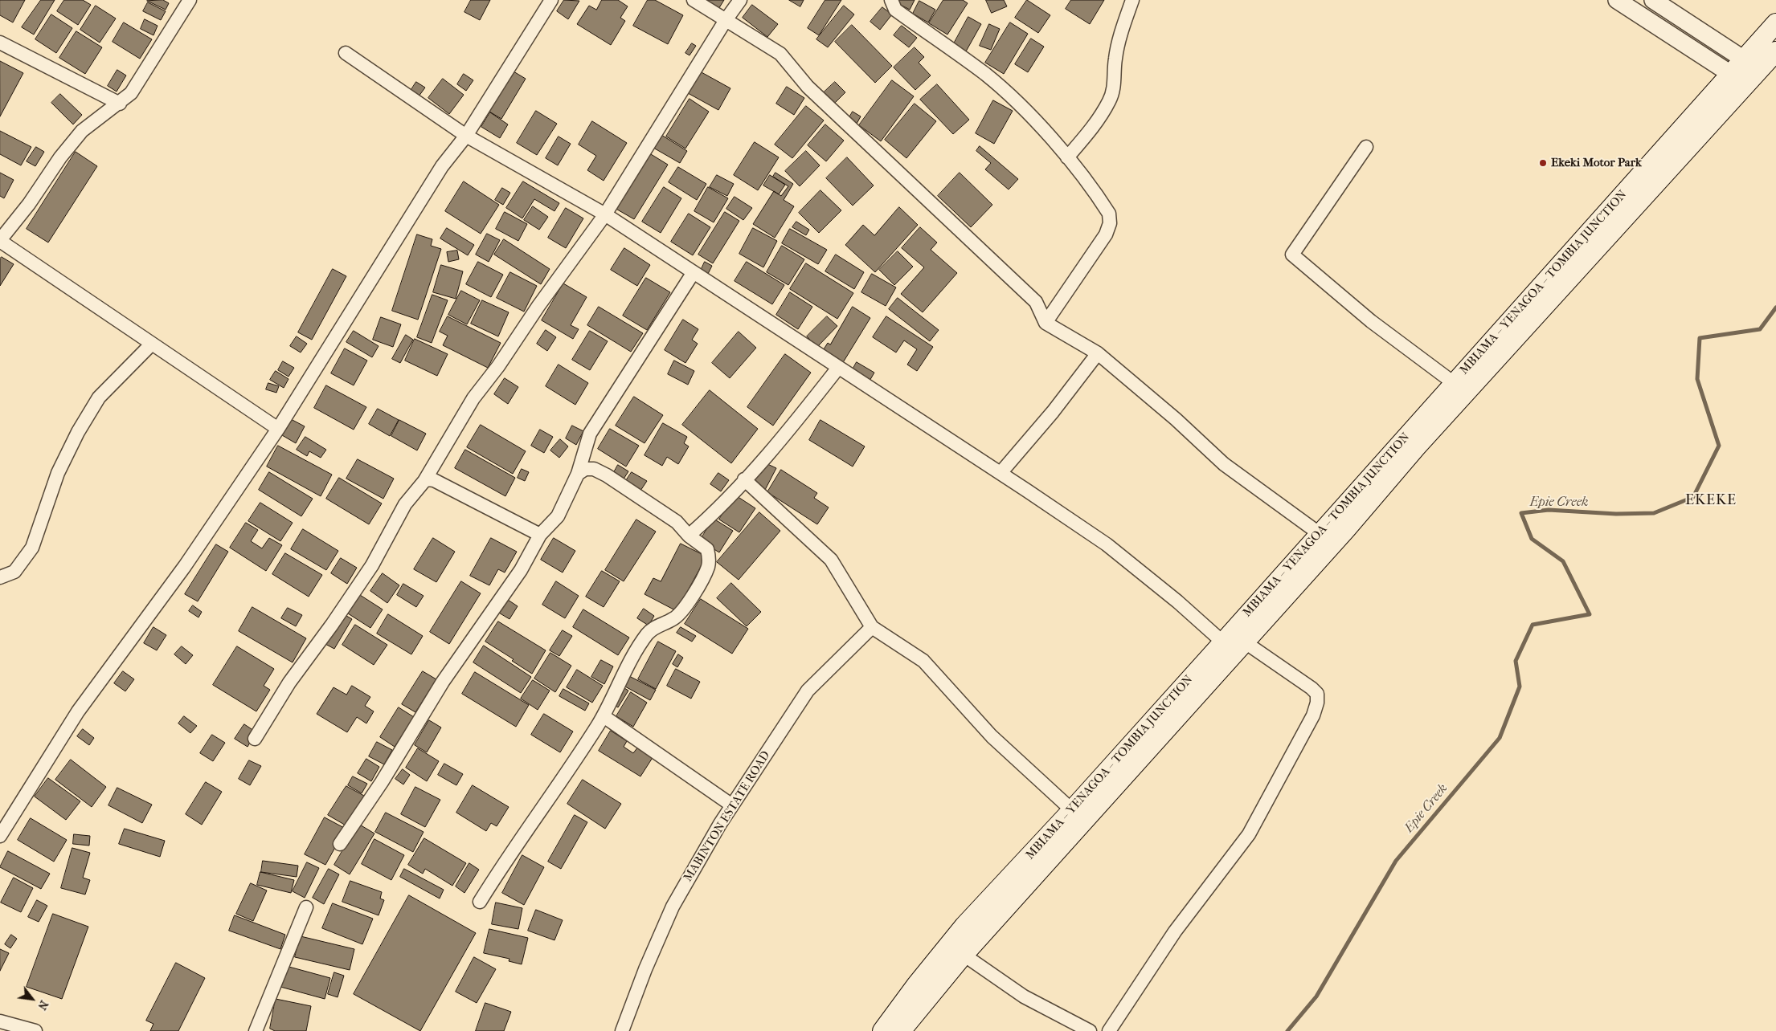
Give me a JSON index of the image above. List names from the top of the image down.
{
  "streets": {
    "main road": ["MBIAMA – YENAGOA – TOMBIA JUNCTION"],
    "street": ["MABINTON ESTATE ROAD"]
  },
  "districts": ["EKEKE"],
  "water": ["Epie Creek"],
  "places": ["Ekeki Motor Park"],
  "north": "bottom right"
}
